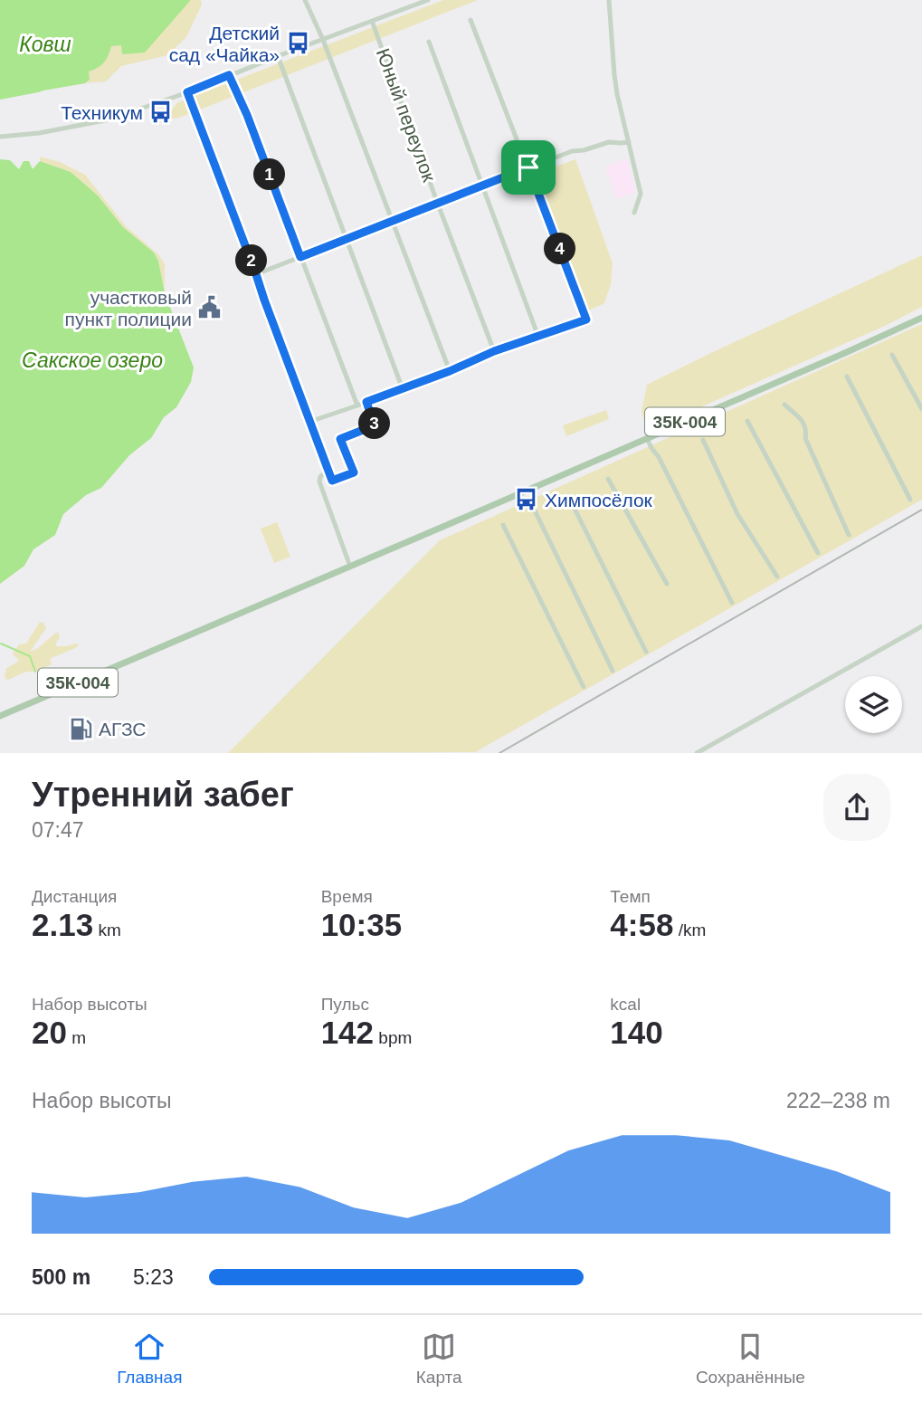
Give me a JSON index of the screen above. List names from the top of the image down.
{
  "streets": {
    "main road": ["35К-004"],
    "street": ["Юный переулок"]
  },
  "water": ["Ковш", "Сакское озеро"],
  "places": {
    "bus stop": ["Детский сад «Чайка»", "Техникум", "Химпосёлок"],
    "public building": ["участковый пункт полиции"],
    "fuel station": ["АГЗС"]
  },
  "page": {
    "pins": [
      "1",
      "4",
      "2",
      "3"
    ],
    "heading": ["Утренний забег", "07:47"],
    "stats": [
      ["Дистанция", "2.13 km"],
      ["Время", "10:35"],
      ["Темп", "4:58 /km"],
      ["Набор высоты", "20 m"],
      ["Пульс", "142 bpm"],
      ["kcal", "140"]
    ],
    "chart": ["Набор высоты", "222–238 m"],
    "list": [
      {
        "name": "500 m",
        "note": "5:23"
      }
    ],
    "tabs": ["Главная", "Карта", "Сохранённые"]
  }
}
